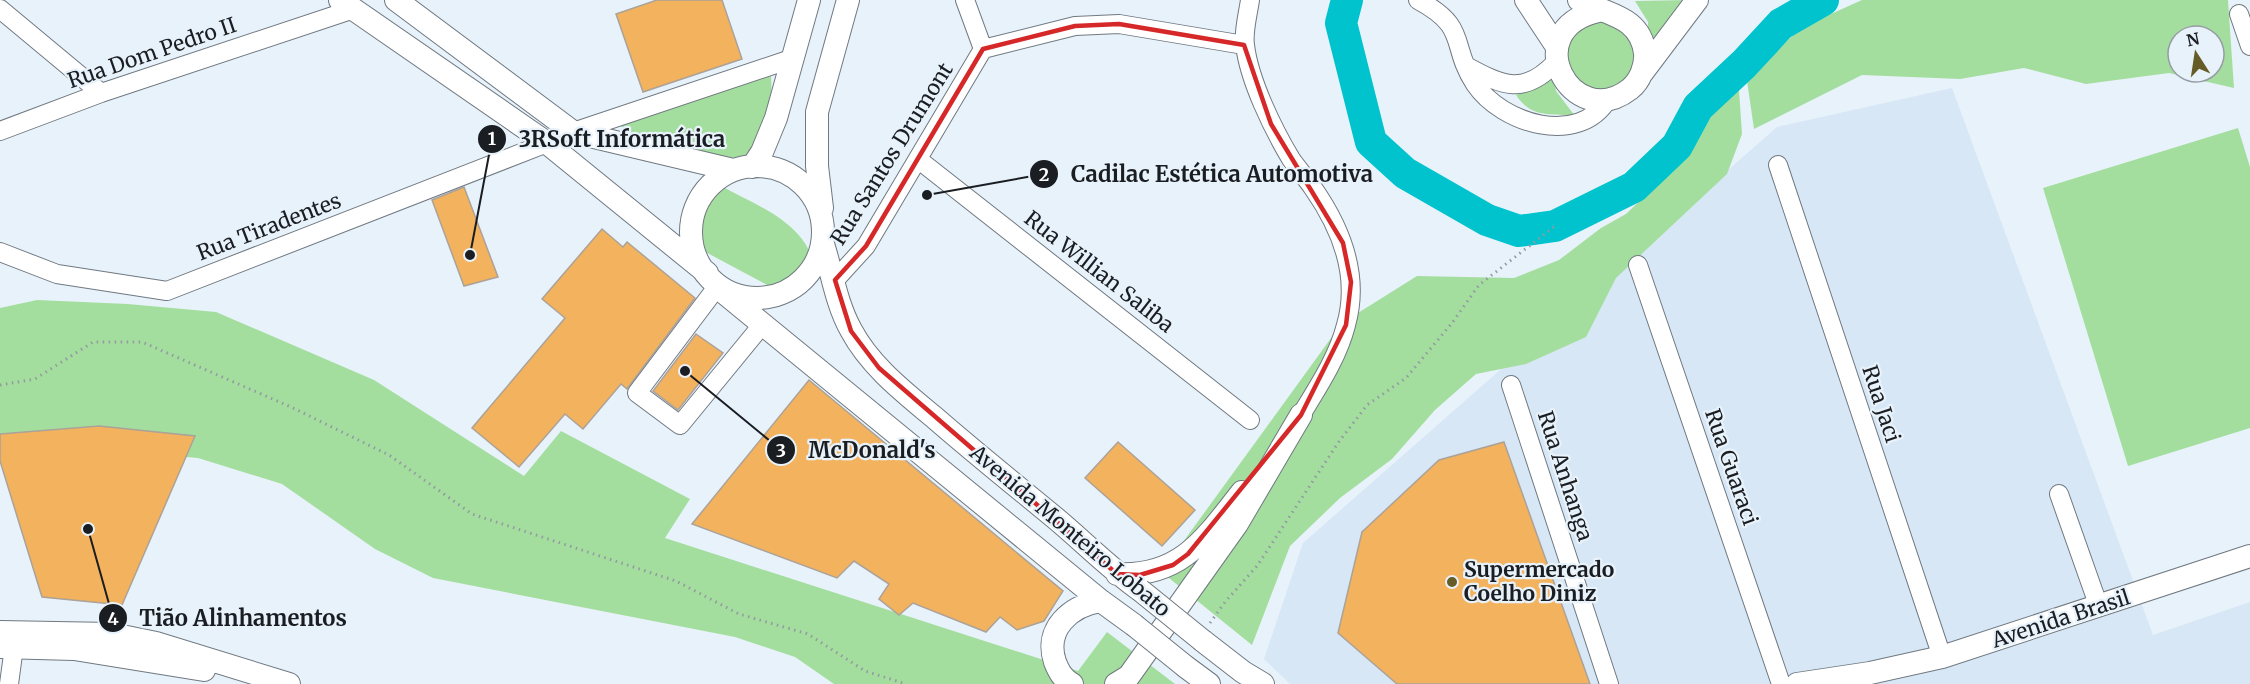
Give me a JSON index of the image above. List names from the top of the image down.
{
  "streets": {
    "main road": ["Avenida Monteiro Lobato", "Avenida Brasil"],
    "street": [
      "Rua Dom Pedro II",
      "Rua Santos Drumont",
      "Rua Tiradentes",
      "Rua Willian Saliba",
      "Rua Jaci",
      "Rua Guaraci",
      "Rua Anhanga"
    ]
  },
  "crossings": [
    ["Rua Dom Pedro II", "Avenida Monteiro Lobato"],
    ["Rua Santos Drumont", "Rua Willian Saliba"],
    ["Rua Santos Drumont", "Avenida Monteiro Lobato"],
    ["Rua Tiradentes", "Avenida Monteiro Lobato"],
    ["Rua Jaci", "Avenida Brasil"]
  ],
  "places": [
    "Cadilac Estética Automotiva",
    "3RSoft Informática",
    "McDonald's",
    "Tião Alinhamentos",
    "Supermercado Coelho Diniz"
  ],
  "north": "top"
}
